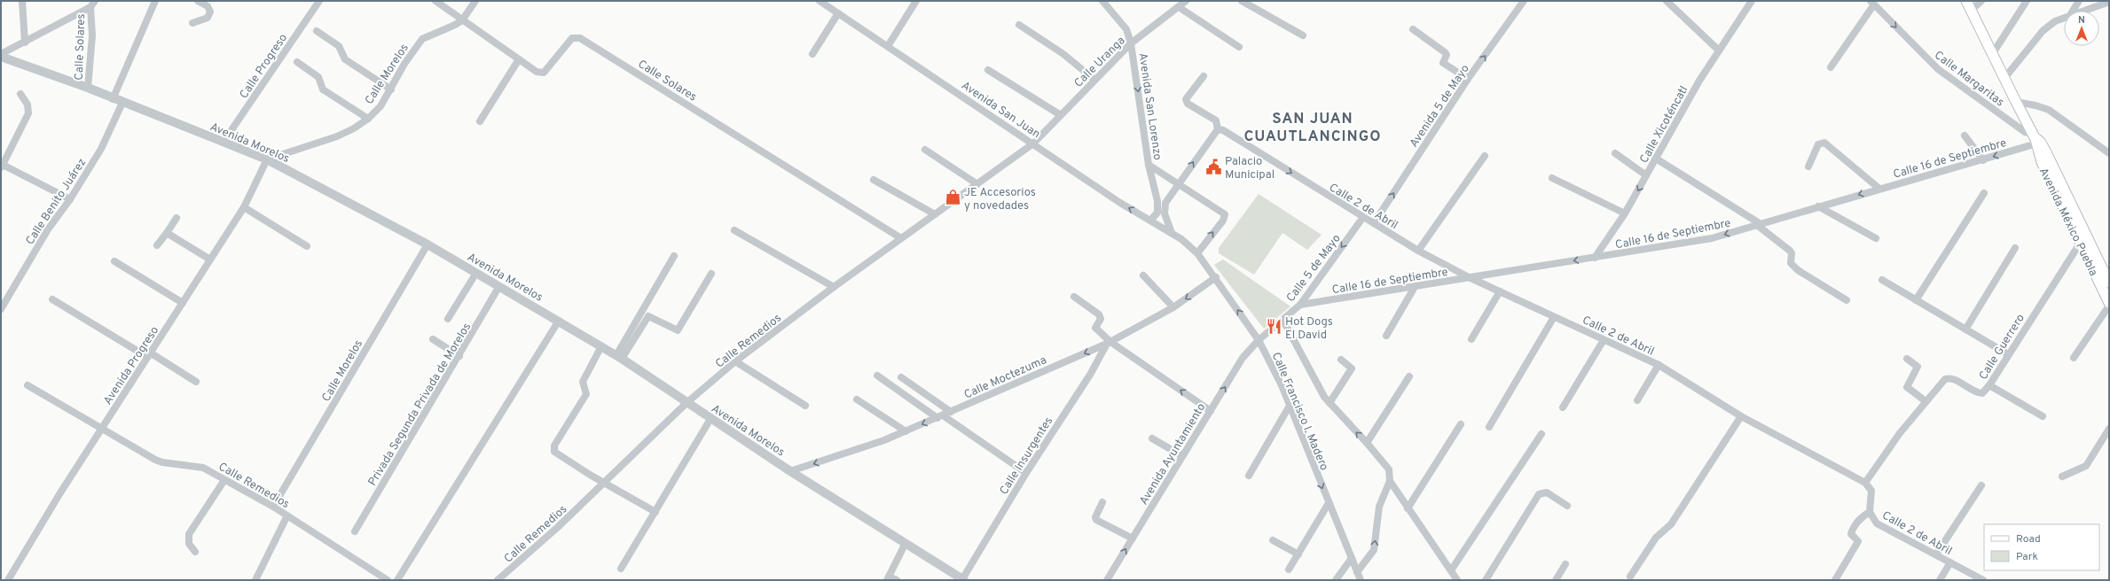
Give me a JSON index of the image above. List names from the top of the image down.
{
  "streets": {
    "main road": ["Avenida México Puebla"],
    "street": [
      "Calle Solares",
      "Calle Uranga",
      "Calle Progreso",
      "Calle Morelos",
      "Calle Margaritas",
      "Avenida 5 de Mayo",
      "Avenida San Lorenzo",
      "Avenida San Juan",
      "Calle Xicoténcatl",
      "Avenida Morelos",
      "Calle 16 de Septiembre",
      "Calle Benito Juárez",
      "Calle 2 de Abril",
      "Calle 5 de Mayo",
      "Calle Remedios",
      "Calle Guerrero",
      "Avenida Progreso",
      "Calle Moctezuma",
      "Privada Segunda Privada de Morelos",
      "Calle Francisco I. Madero",
      "Avenida Ayuntamiento",
      "Calle Insurgentes"
    ]
  },
  "crossings": [
    ["Calle Solares", "Calle Morelos"],
    ["Calle Solares", "Avenida Morelos"],
    ["Calle Solares", "Calle Remedios"],
    ["Calle Uranga", "Avenida San Lorenzo"],
    ["Calle Uranga", "Avenida San Juan"],
    ["Calle Uranga", "Calle Remedios"],
    ["Calle Progreso", "Avenida Morelos"],
    ["Calle Morelos", "Avenida Morelos"],
    ["Calle Morelos", "Calle Remedios"],
    ["Calle Morelos", "Avenida Progreso"],
    ["Calle Margaritas", "Calle 16 de Septiembre"],
    ["Calle Margaritas", "Avenida México Puebla"],
    ["Avenida 5 de Mayo", "Calle 2 de Abril"],
    ["Avenida San Lorenzo", "Avenida San Juan"],
    ["Avenida San Juan", "Calle Remedios"],
    ["Avenida San Juan", "Calle Francisco I. Madero"],
    ["Calle Xicoténcatl", "Calle 16 de Septiembre"],
    ["Avenida Morelos", "Calle Benito Juárez"],
    ["Avenida Morelos", "Calle Remedios"],
    ["Avenida Morelos", "Avenida Progreso"],
    ["Avenida Morelos", "Calle Moctezuma"],
    ["Avenida Morelos", "Privada Segunda Privada de Morelos"],
    ["Avenida Morelos", "Calle Insurgentes"],
    ["Calle 16 de Septiembre", "Calle 2 de Abril"],
    ["Calle 16 de Septiembre", "Avenida México Puebla"],
    ["Calle 16 de Septiembre", "Calle 5 de Mayo"],
    ["Calle 2 de Abril", "Calle 5 de Mayo"],
    ["Calle 2 de Abril", "Calle Guerrero"],
    ["Avenida México Puebla", "Calle Guerrero"],
    ["Calle 5 de Mayo", "Calle Francisco I. Madero"],
    ["Calle 5 de Mayo", "Avenida Ayuntamiento"],
    ["Calle Remedios", "Avenida Progreso"],
    ["Calle Moctezuma", "Calle Francisco I. Madero"],
    ["Calle Moctezuma", "Calle Insurgentes"],
    ["Calle Francisco I. Madero", "Avenida Ayuntamiento"]
  ],
  "one_way": [
    "Avenida San Lorenzo",
    "Calle 16 de Septiembre",
    "Calle 5 de Mayo",
    "Calle Moctezuma",
    "Avenida Ayuntamiento"
  ],
  "districts": ["SAN JUAN CUAUTLANCINGO"],
  "places": {
    "public building": ["Palacio Municipal"],
    "shop": ["JE Accesorios y novedades"],
    "restaurant": ["Hot Dogs El David"]
  },
  "legend": ["Road", "Park"],
  "north": "top"
}
